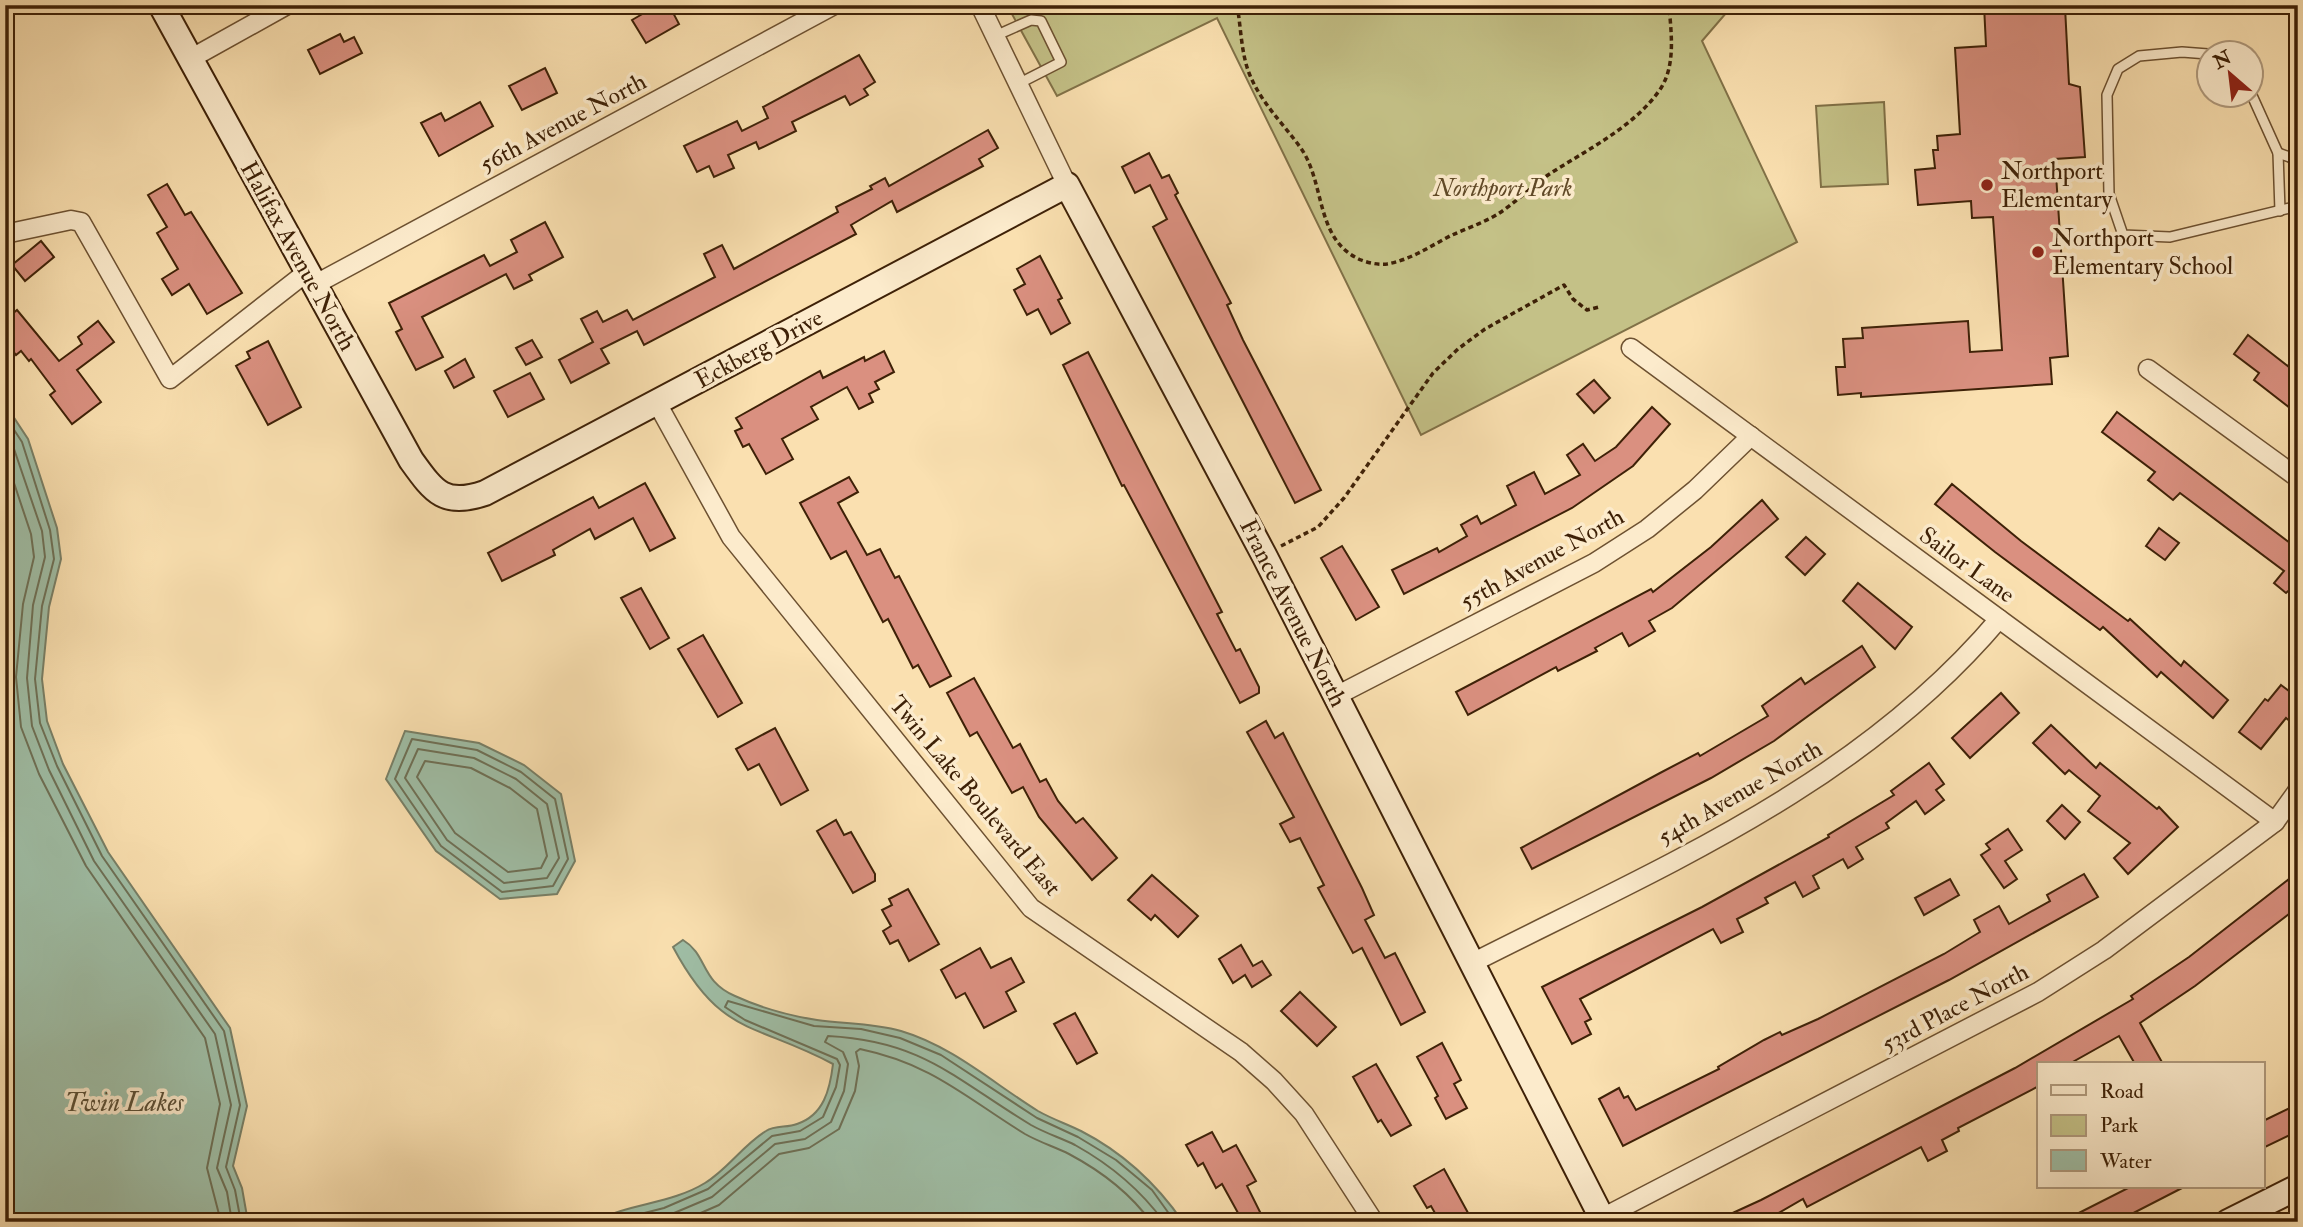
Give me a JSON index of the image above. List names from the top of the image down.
{
  "streets": {
    "street": [
      "56th Avenue North",
      "Halifax Avenue North",
      "Eckberg Drive",
      "55th Avenue North",
      "Sailor Lane",
      "France Avenue North",
      "54th Avenue North",
      "Twin Lake Boulevard East",
      "53rd Place North"
    ]
  },
  "crossings": [
    ["56th Avenue North", "Halifax Avenue North"],
    ["Halifax Avenue North", "Eckberg Drive"],
    ["Eckberg Drive", "France Avenue North"],
    ["Eckberg Drive", "Twin Lake Boulevard East"],
    ["55th Avenue North", "Sailor Lane"],
    ["55th Avenue North", "France Avenue North"],
    ["Sailor Lane", "54th Avenue North"],
    ["Sailor Lane", "53rd Place North"],
    ["France Avenue North", "54th Avenue North"],
    ["France Avenue North", "53rd Place North"]
  ],
  "water": ["Twin Lakes"],
  "parks": ["Northport Park"],
  "places": ["Northport Elementary", "Northport Elementary School"],
  "legend": ["Road", "Park", "Water"],
  "north": "top left"
}
